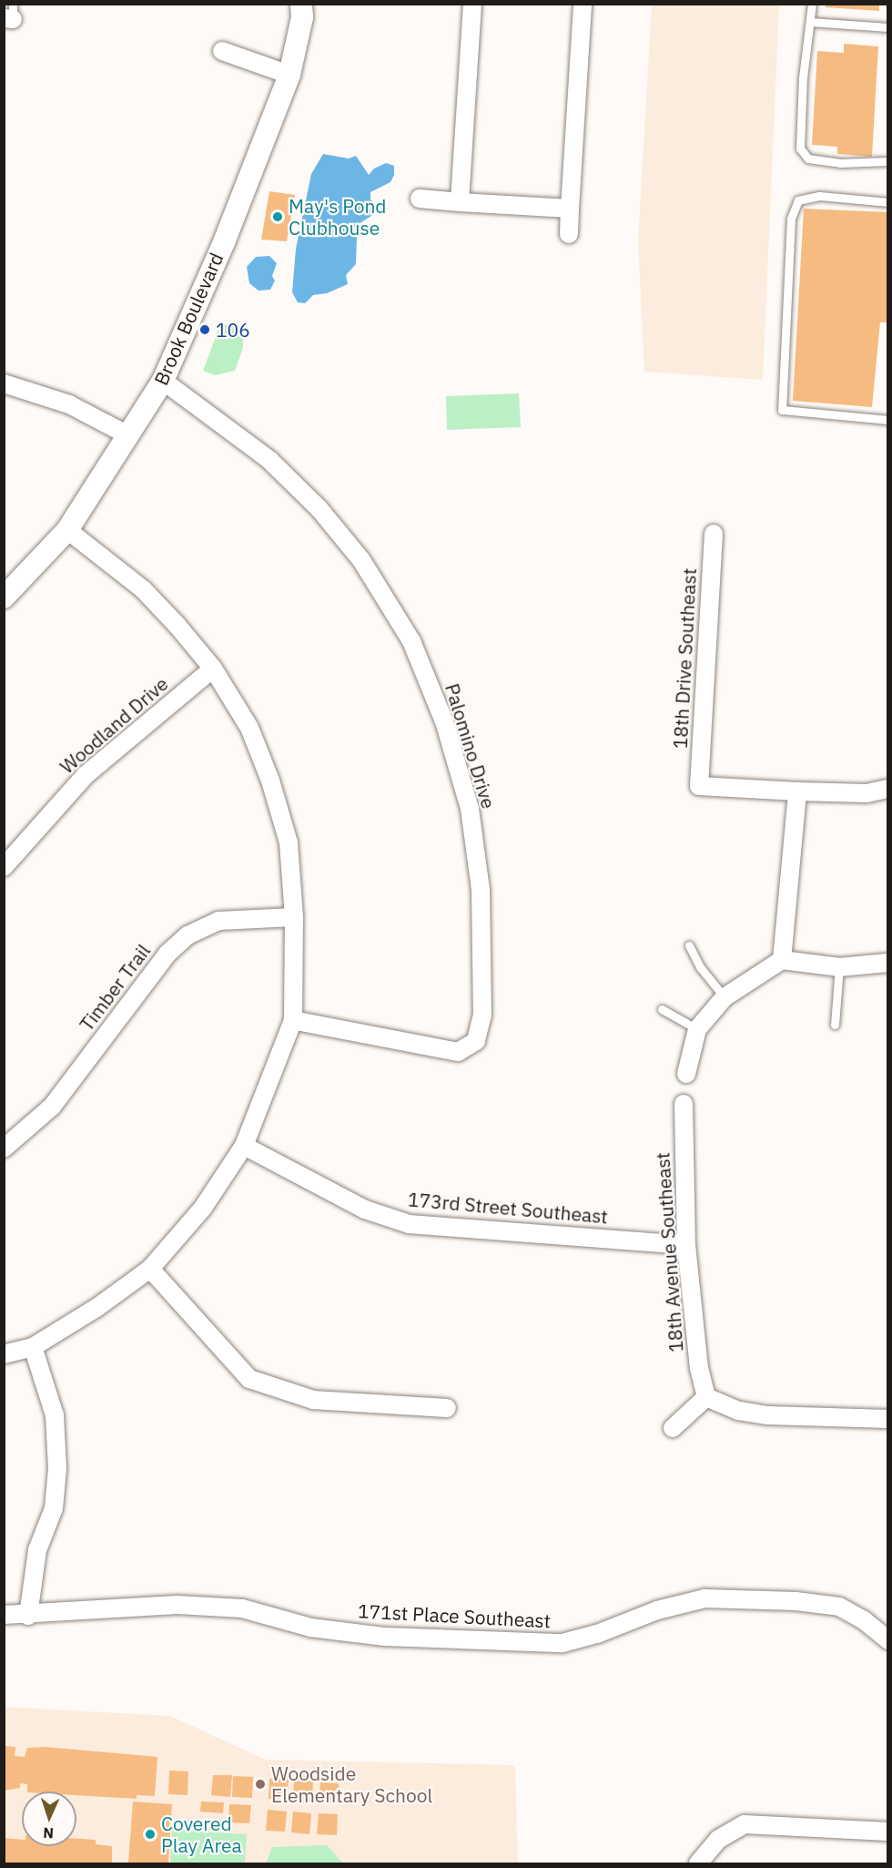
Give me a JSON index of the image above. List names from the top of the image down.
{
  "streets": {
    "street": [
      "Brook Boulevard",
      "18th Drive Southeast",
      "Woodland Drive",
      "Palomino Drive",
      "Timber Trail",
      "173rd Street Southeast",
      "18th Avenue Southeast",
      "171st Place Southeast"
    ]
  },
  "crossings": [
    ["Brook Boulevard", "Palomino Drive"],
    ["173rd Street Southeast", "18th Avenue Southeast"]
  ],
  "places": [
    "May's Pond Clubhouse",
    "106",
    "Woodside Elementary School",
    "Covered Play Area"
  ],
  "north": "bottom"
}
